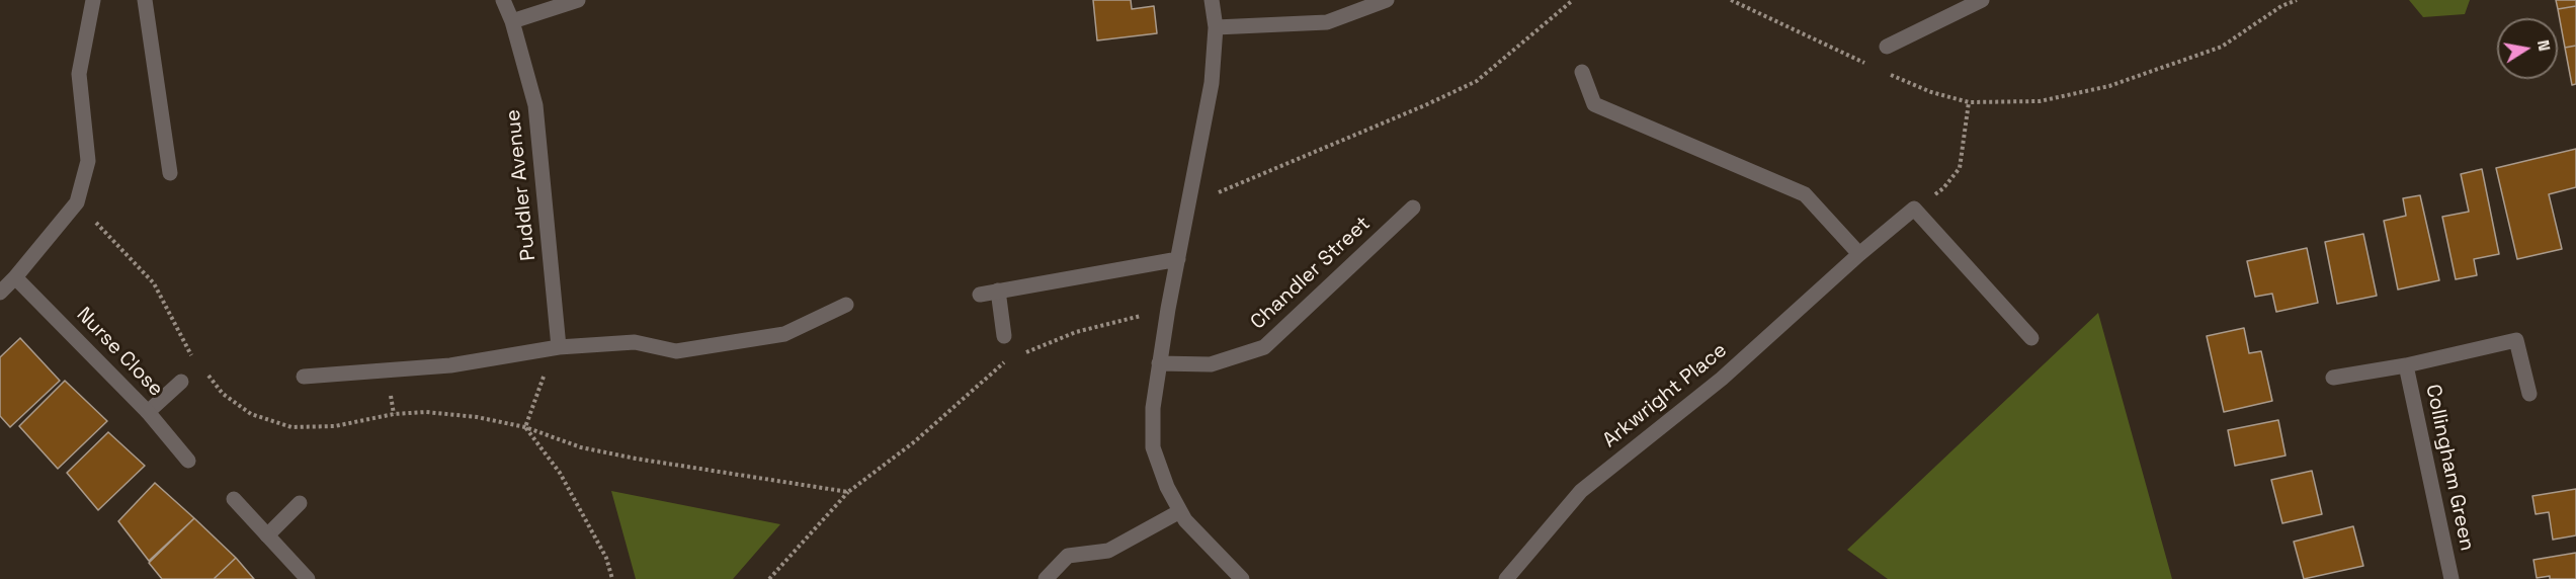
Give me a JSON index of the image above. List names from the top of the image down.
{
  "streets": {
    "street": [
      "Puddler Avenue",
      "Chandler Street",
      "Nurse Close",
      "Arkwright Place",
      "Collingham Green"
    ]
  },
  "north": "right"
}
